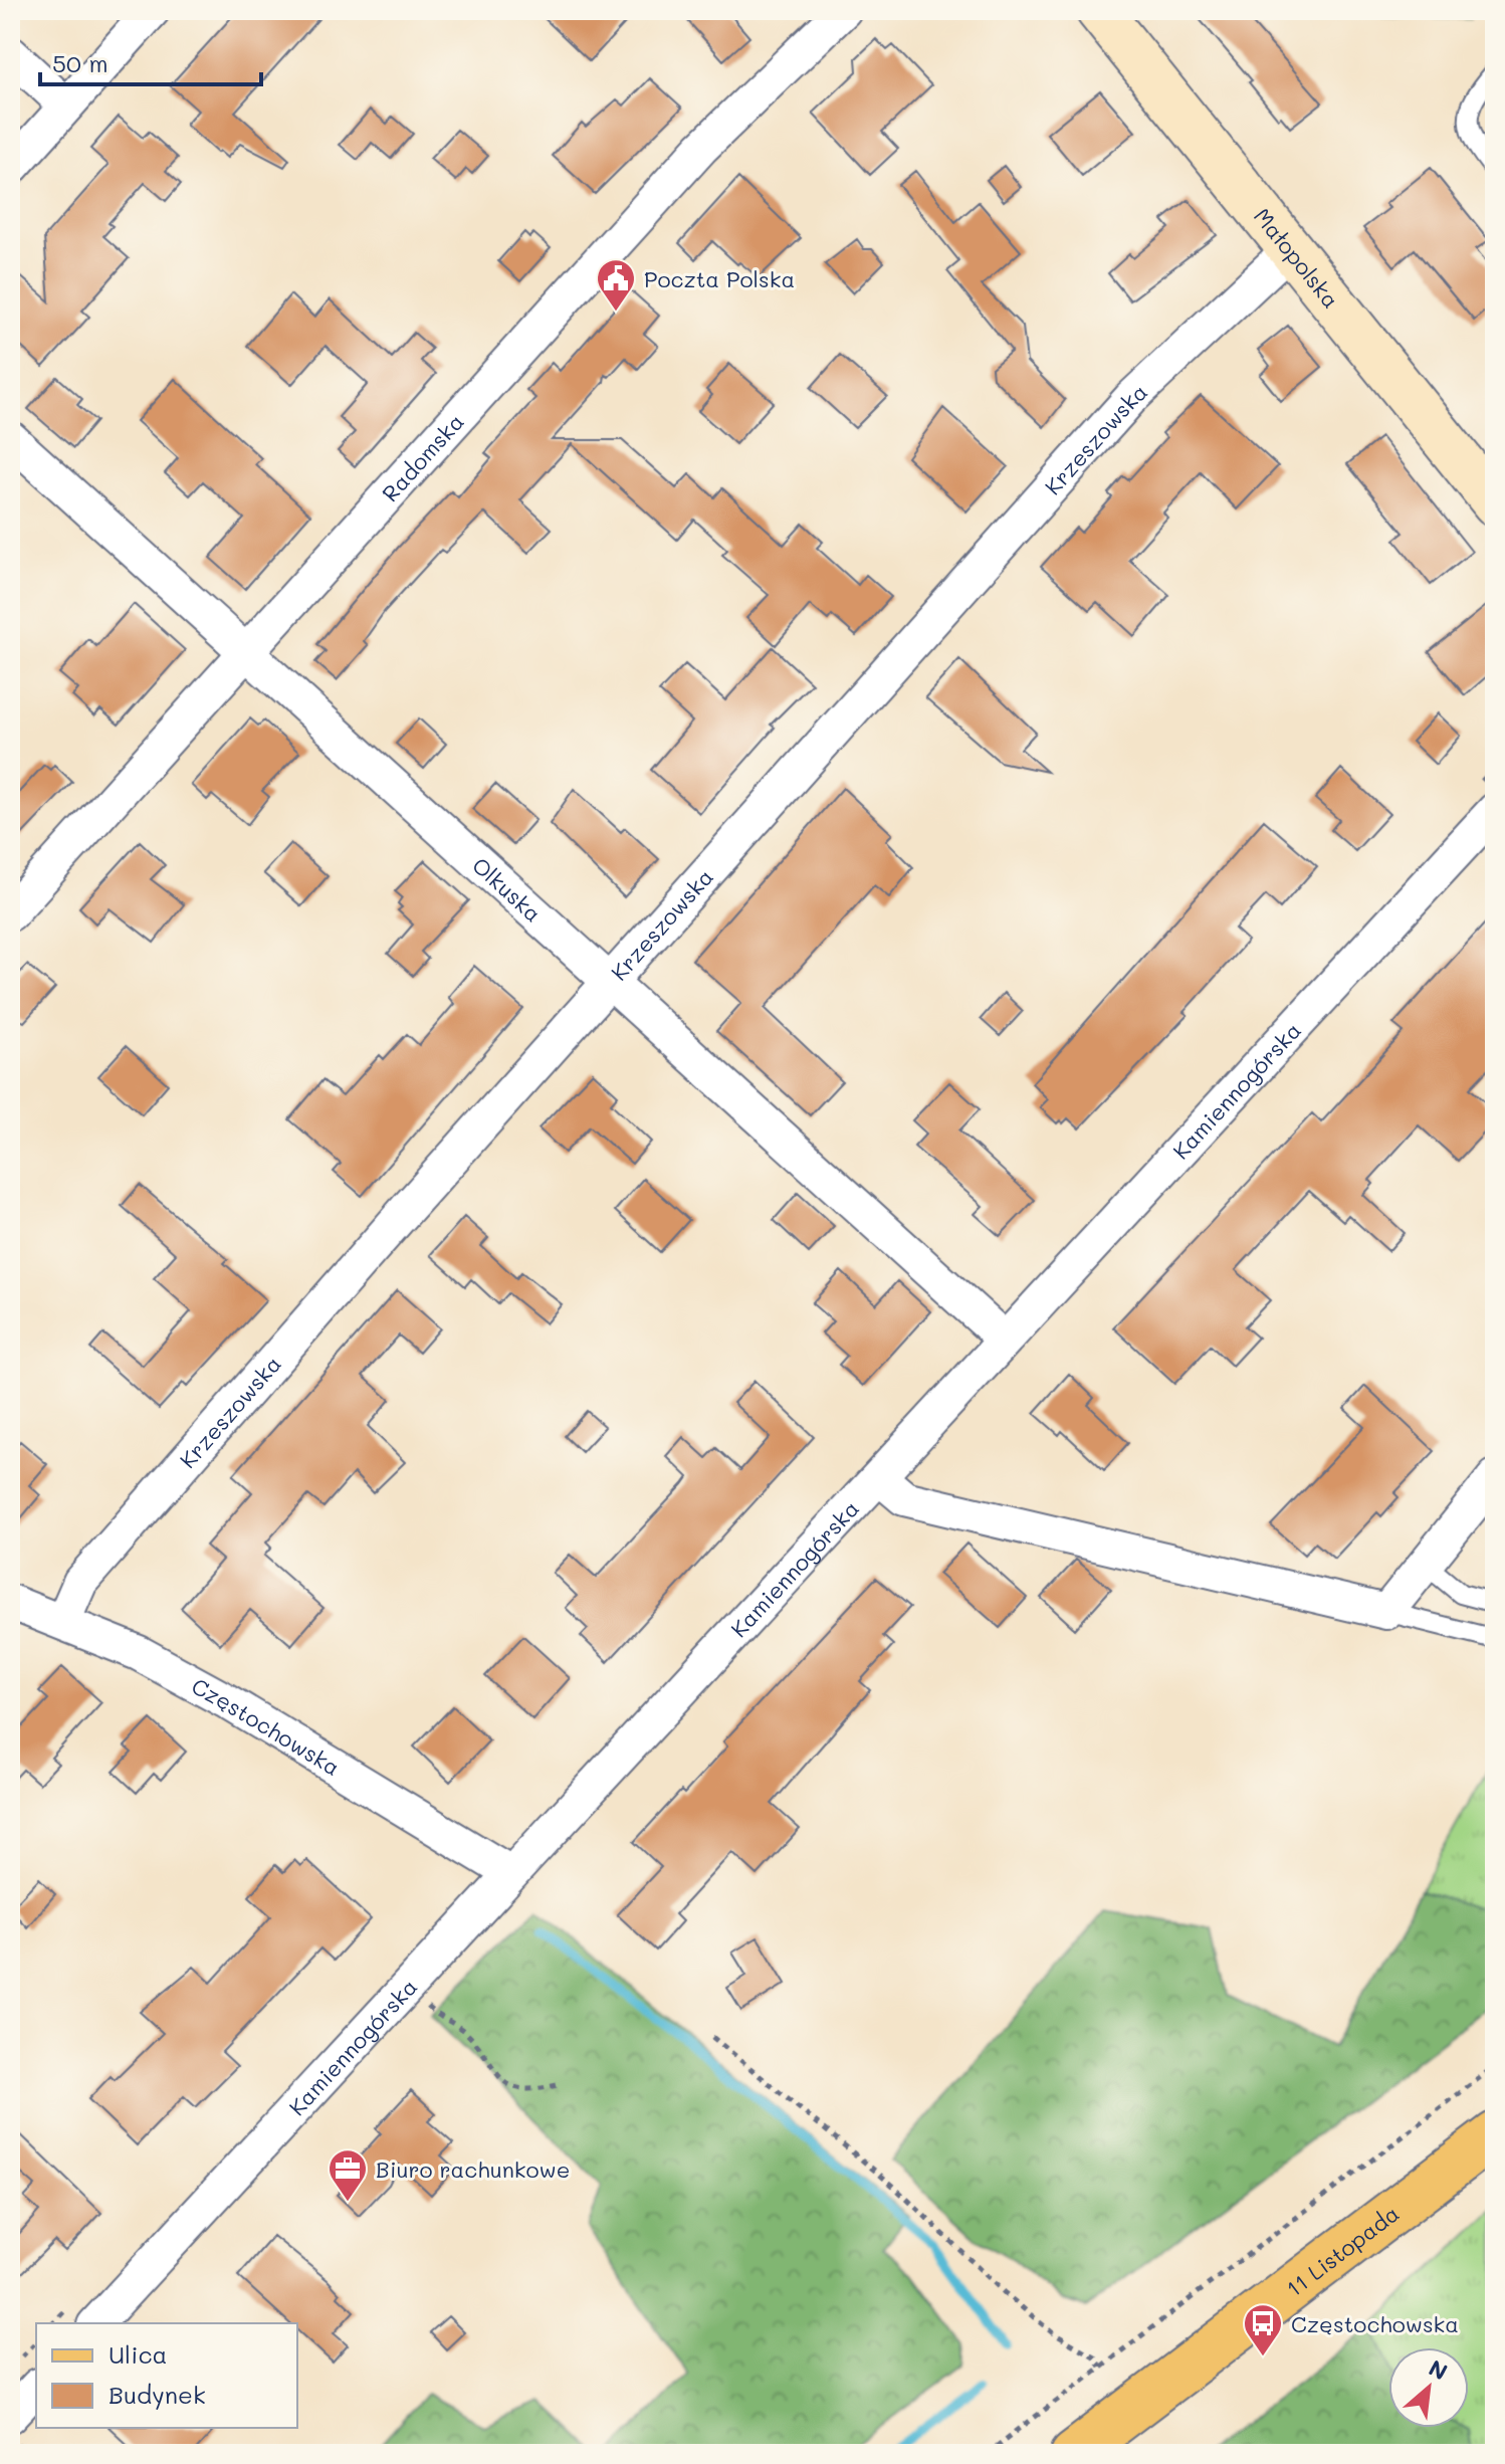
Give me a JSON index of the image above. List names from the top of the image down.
{
  "streets": {
    "main road": ["11 Listopada"],
    "street": [
      "Małopolska",
      "Krzeszowska",
      "Radomska",
      "Olkuska",
      "Kamiennogórska",
      "Częstochowska"
    ]
  },
  "crossings": [
    ["Małopolska", "Krzeszowska"],
    ["Krzeszowska", "Olkuska"],
    ["Krzeszowska", "Częstochowska"],
    ["Radomska", "Olkuska"],
    ["Olkuska", "Kamiennogórska"],
    ["Kamiennogórska", "Częstochowska"]
  ],
  "places": {
    "public building": ["Poczta Polska"],
    "office": ["Biuro rachunkowe"],
    "bus stop": ["Częstochowska"]
  },
  "legend": ["Ulica", "Budynek"],
  "scale_bar": "50 m",
  "north": "top right"
}
